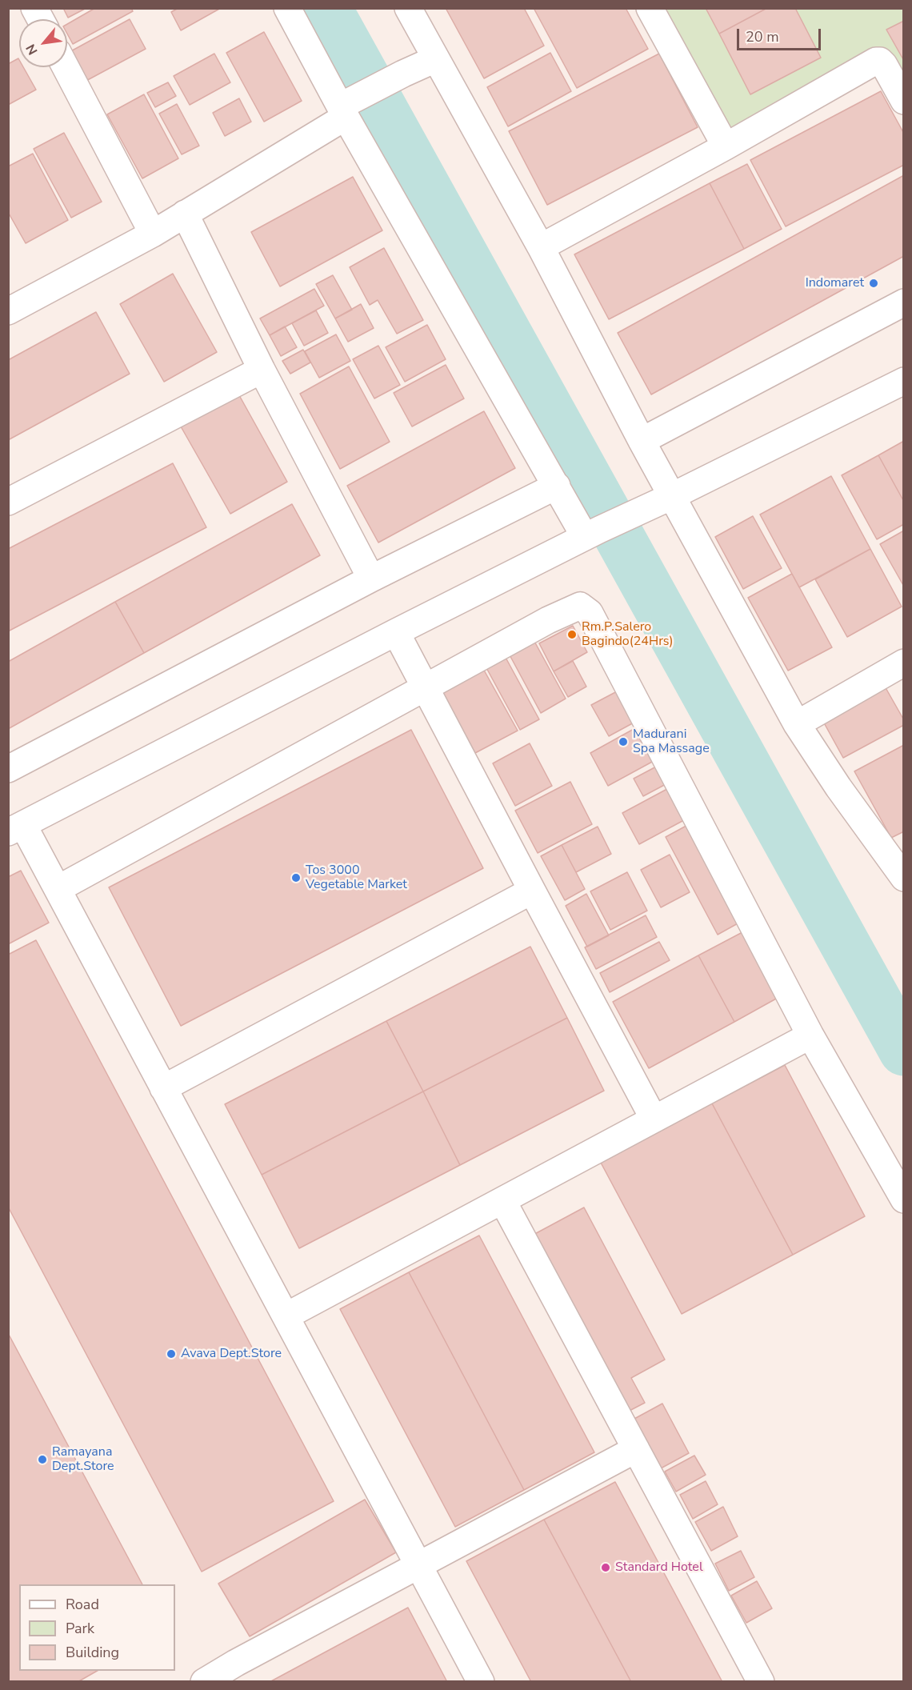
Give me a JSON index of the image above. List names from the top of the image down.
{
  "places": [
    "Indomaret",
    "Rm.P.Salero Bagindo(24Hrs)",
    "Madurani Spa Massage",
    "Tos 3000 Vegetable Market",
    "Avava Dept.Store",
    "Ramayana Dept.Store",
    "Standard Hotel"
  ],
  "legend": ["Road", "Park", "Building"],
  "scale_bar": "20 m",
  "north": "bottom left"
}
